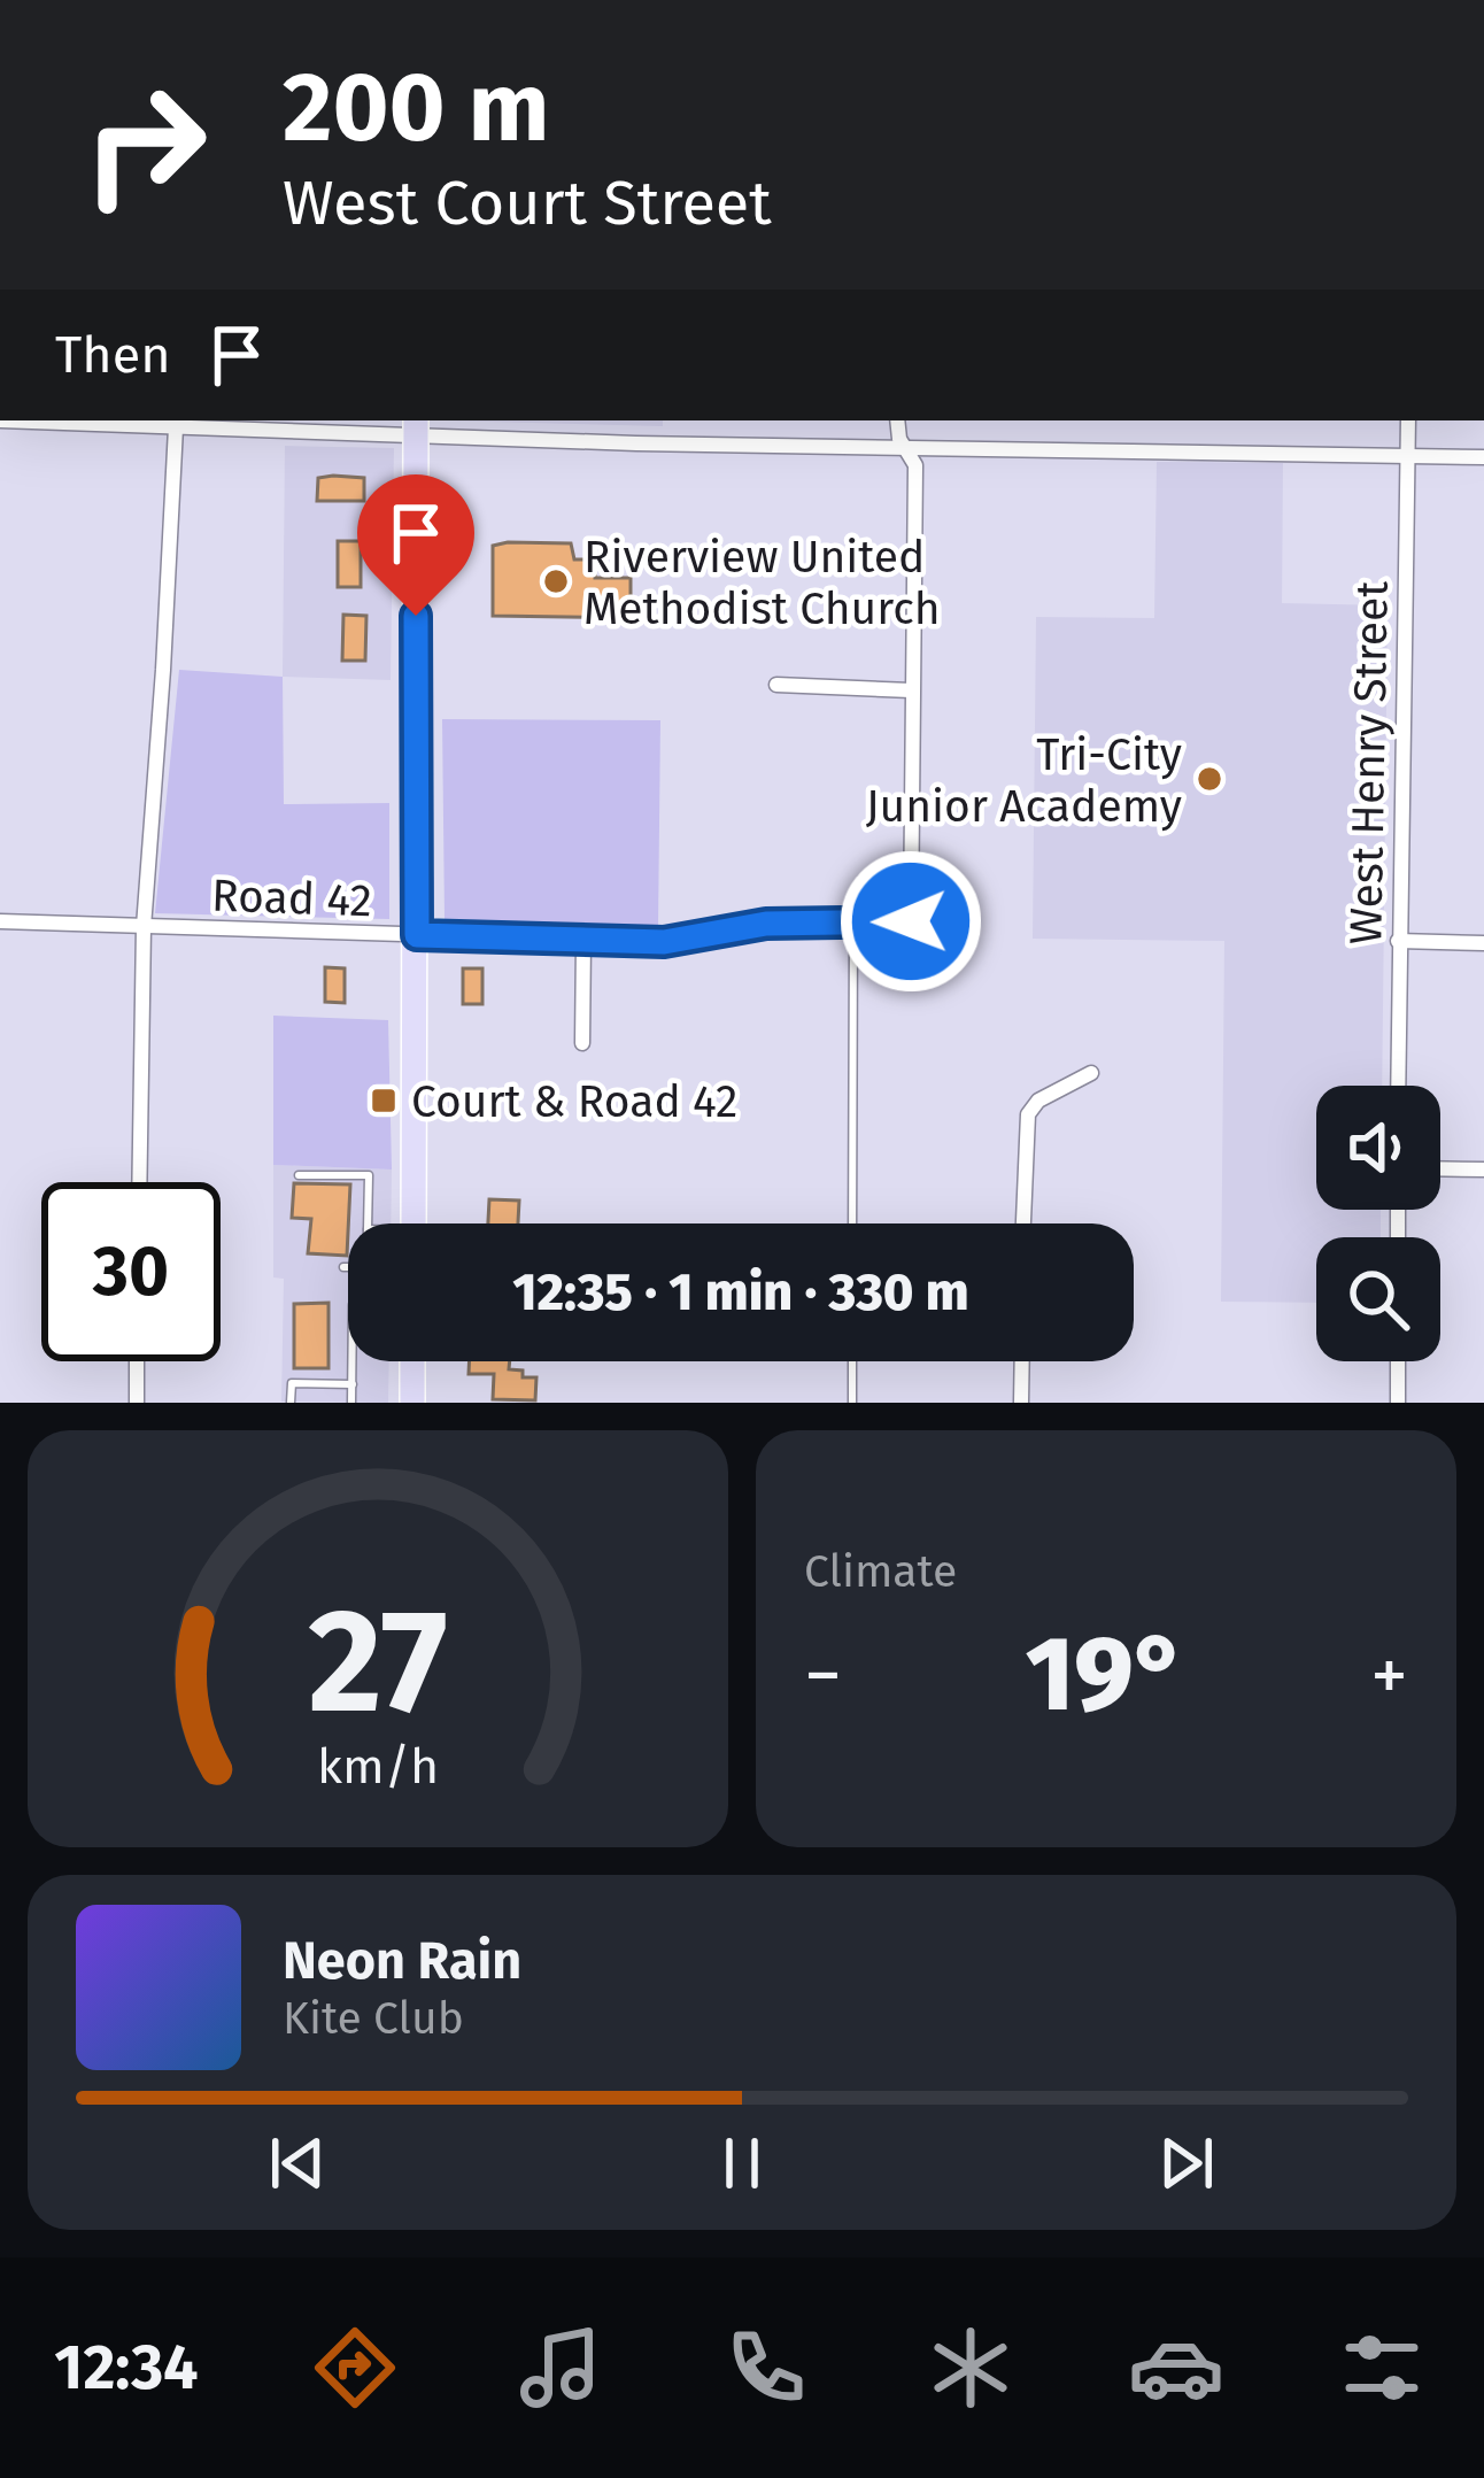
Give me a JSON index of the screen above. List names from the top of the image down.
{
  "streets": {
    "street": ["West Henry Street", "Road 42"]
  },
  "places": {
    "other": ["Riverview United Methodist Church", "Tri-City Junior Academy"],
    "transit": ["Court & Road 42"]
  },
  "page": {
    "turn": ["200 m", "West Court Street"],
    "then": "Then",
    "limit": "30",
    "trip": "12:35 · 1 min · 330 m",
    "tile": "Climate",
    "heat": ["−", "19°", "+"],
    "song": ["Neon Rain", "Kite Club"],
    "tabs": "12:34",
    "gauge": ["27", "km/h"]
  }
}
